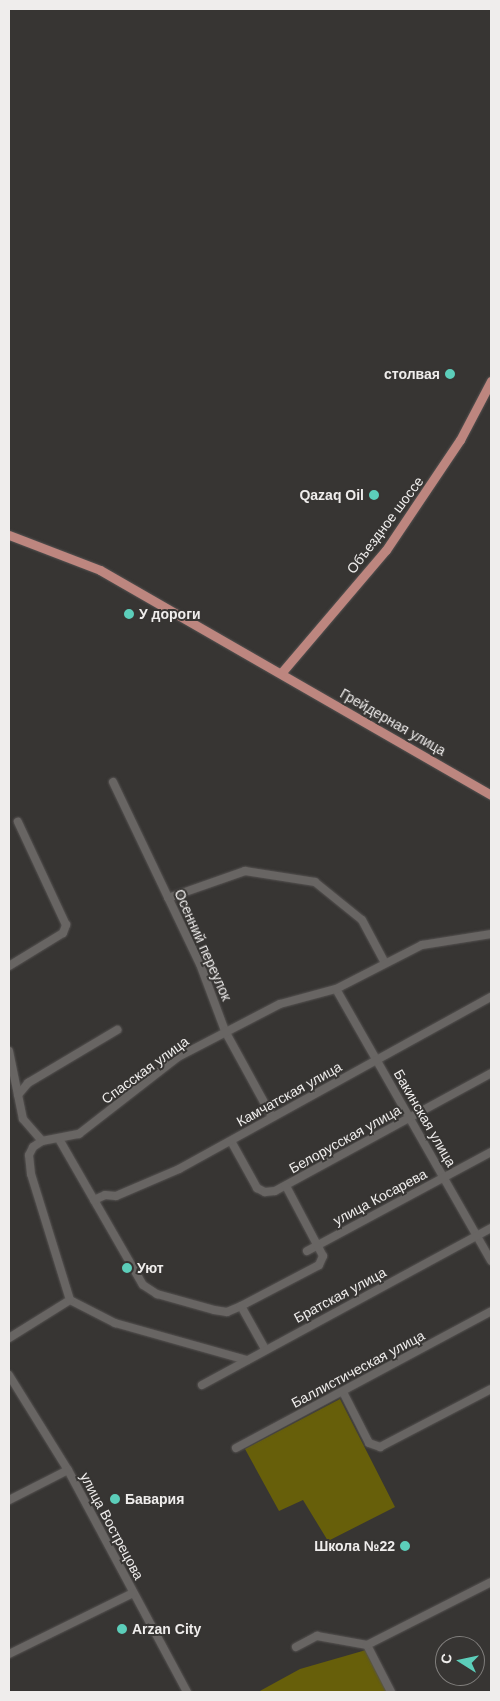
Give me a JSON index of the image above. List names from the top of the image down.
{
  "streets": {
    "main road": ["Объездное шоссе", "Грейдерная улица"],
    "street": [
      "Осенний переулок",
      "Спасская улица",
      "Камчатская улица",
      "Бакинская улица",
      "Белорусская улица",
      "улица Косарева",
      "Братская улица",
      "Баллистическая улица",
      "улица Вострецова"
    ]
  },
  "crossings": [
    ["Объездное шоссе", "Грейдерная улица"],
    ["Осенний переулок", "Спасская улица"],
    ["Осенний переулок", "Камчатская улица"],
    ["Спасская улица", "Бакинская улица"],
    ["Камчатская улица", "Бакинская улица"],
    ["Камчатская улица", "Белорусская улица"],
    ["Бакинская улица", "Белорусская улица"],
    ["Бакинская улица", "улица Косарева"],
    ["Бакинская улица", "Братская улица"]
  ],
  "places": [
    "столвая",
    "Qazaq Oil",
    "У дороги",
    "Уют",
    "Бавария",
    "Школа №22",
    "Arzan City"
  ],
  "north": "left"
}
